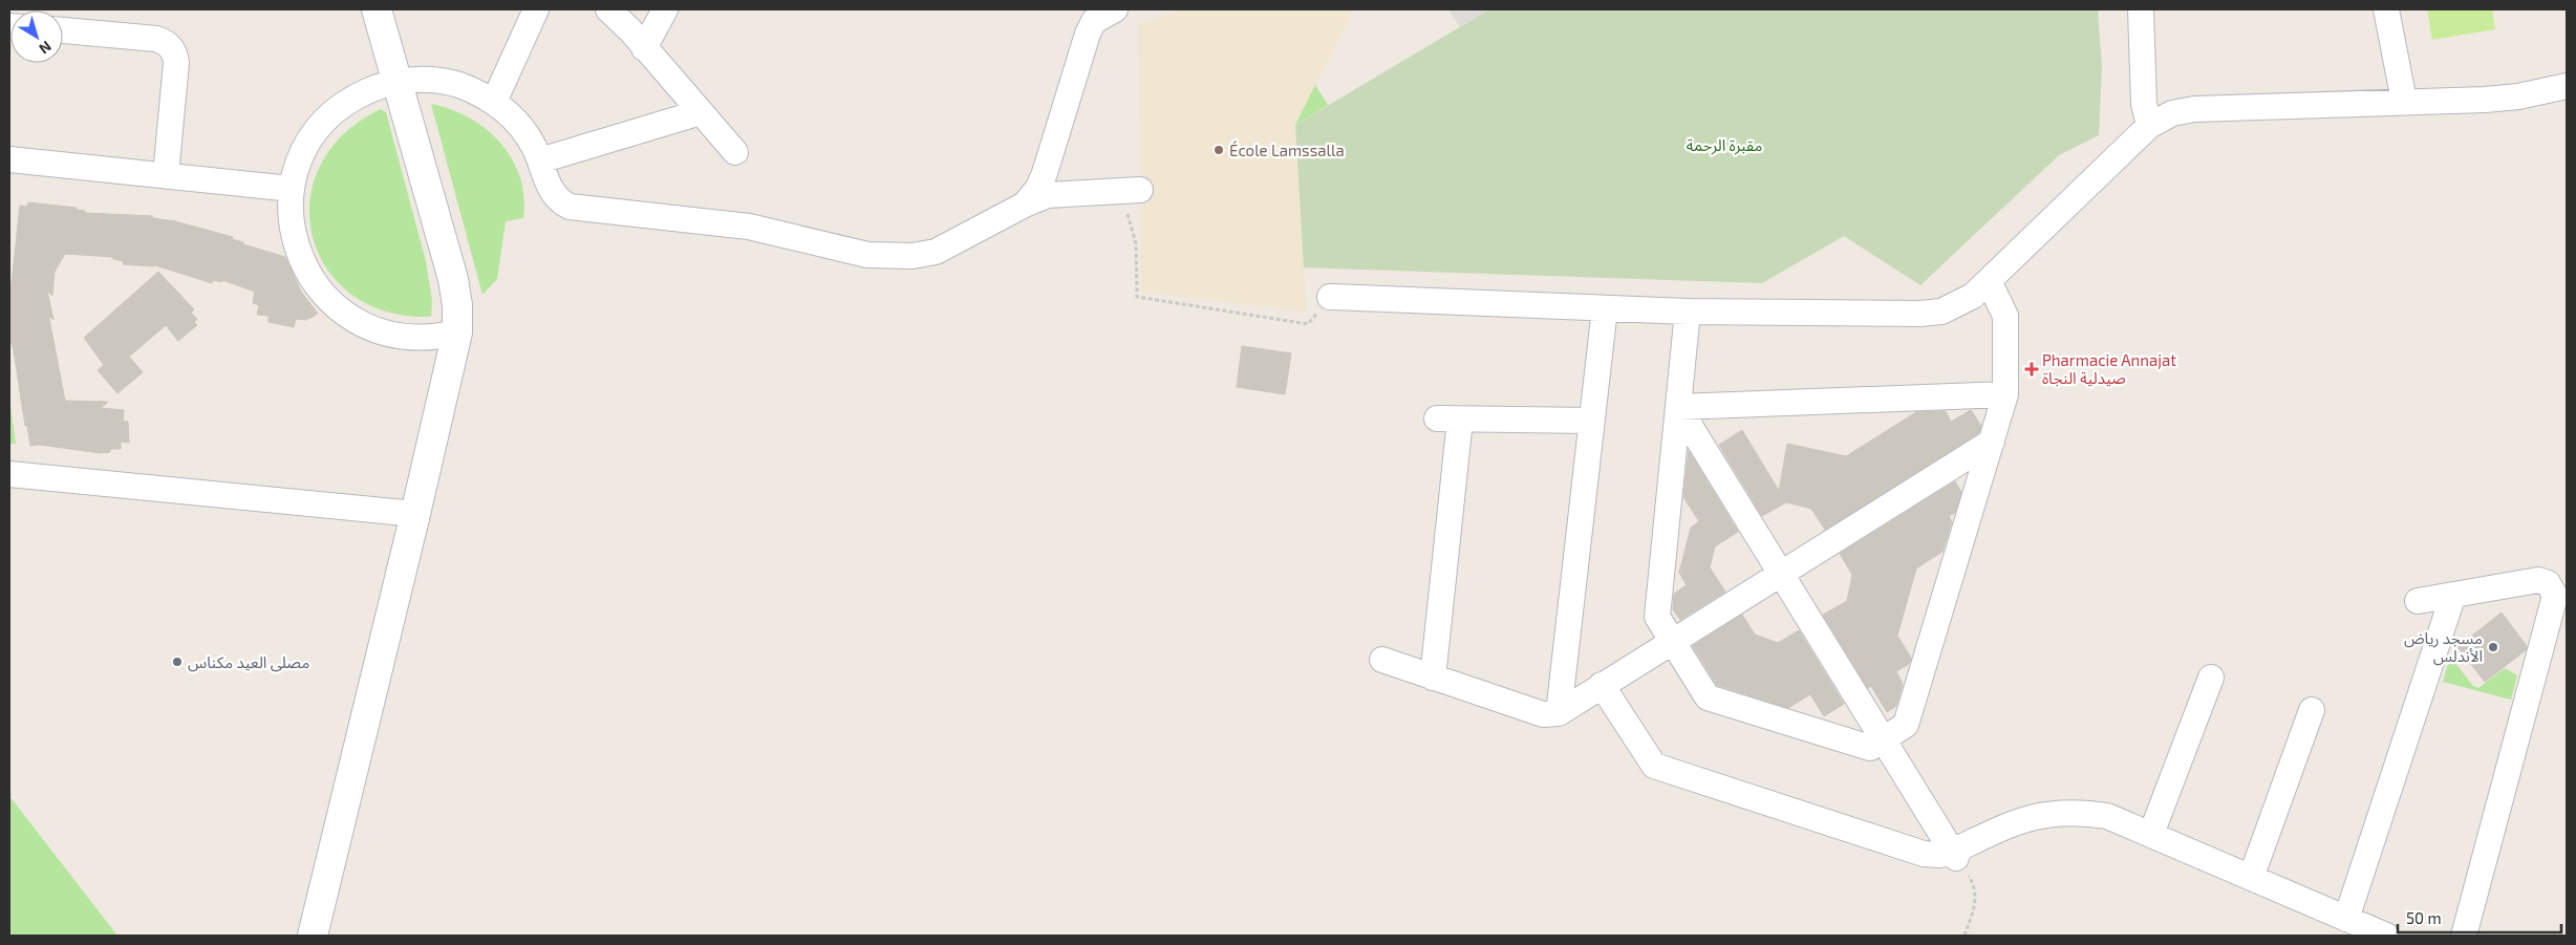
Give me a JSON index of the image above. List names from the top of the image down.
{
  "parks": ["مقبرة الرحمة"],
  "places": {
    "other": ["École Lamssalla", "مسجد رياض الأندلس", "مصلى العيد مكناس"],
    "health": ["Pharmacie Annajat صيدلية النجاة"]
  },
  "scale_bar": "50 m",
  "north": "bottom right"
}
